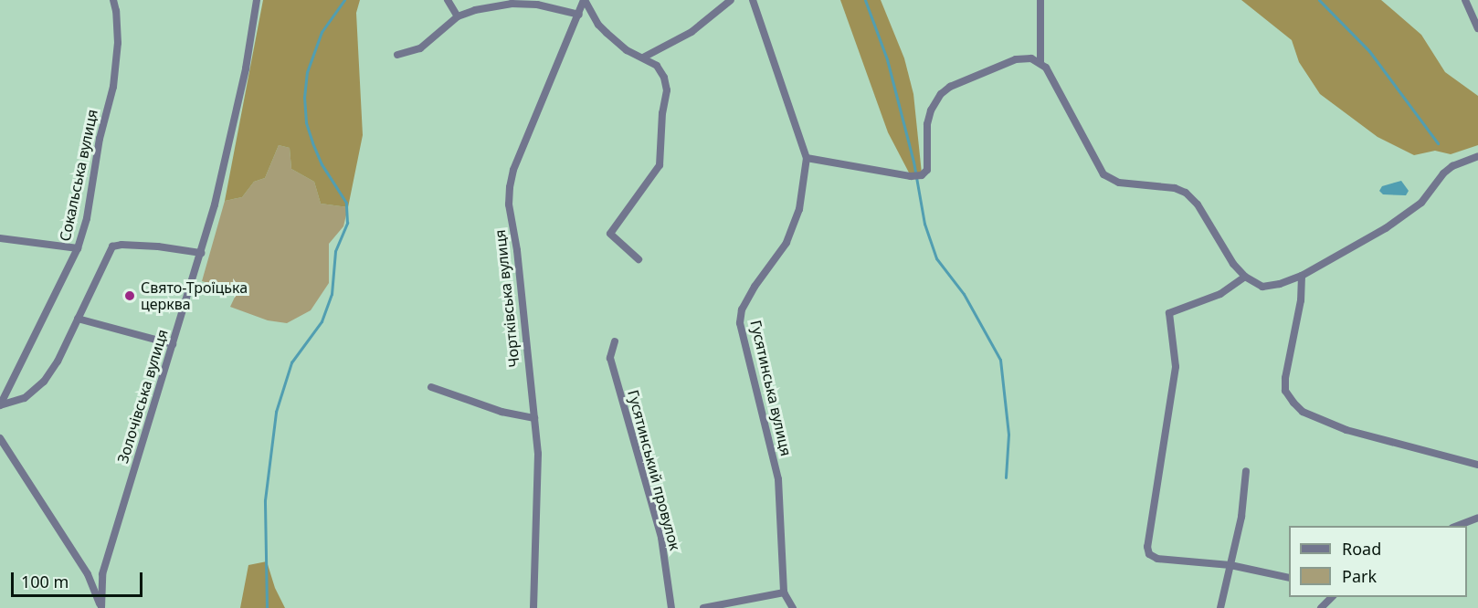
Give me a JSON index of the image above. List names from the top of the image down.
{
  "streets": {
    "street": [
      "Сокальська вулиця",
      "Чортківська вулиця",
      "Гусятинська вулиця",
      "Золочівська вулиця",
      "Гусятинський провулок"
    ]
  },
  "places": ["Свято-Троїцька церква"],
  "legend": ["Road", "Park"],
  "scale_bar": "100 m"
}
